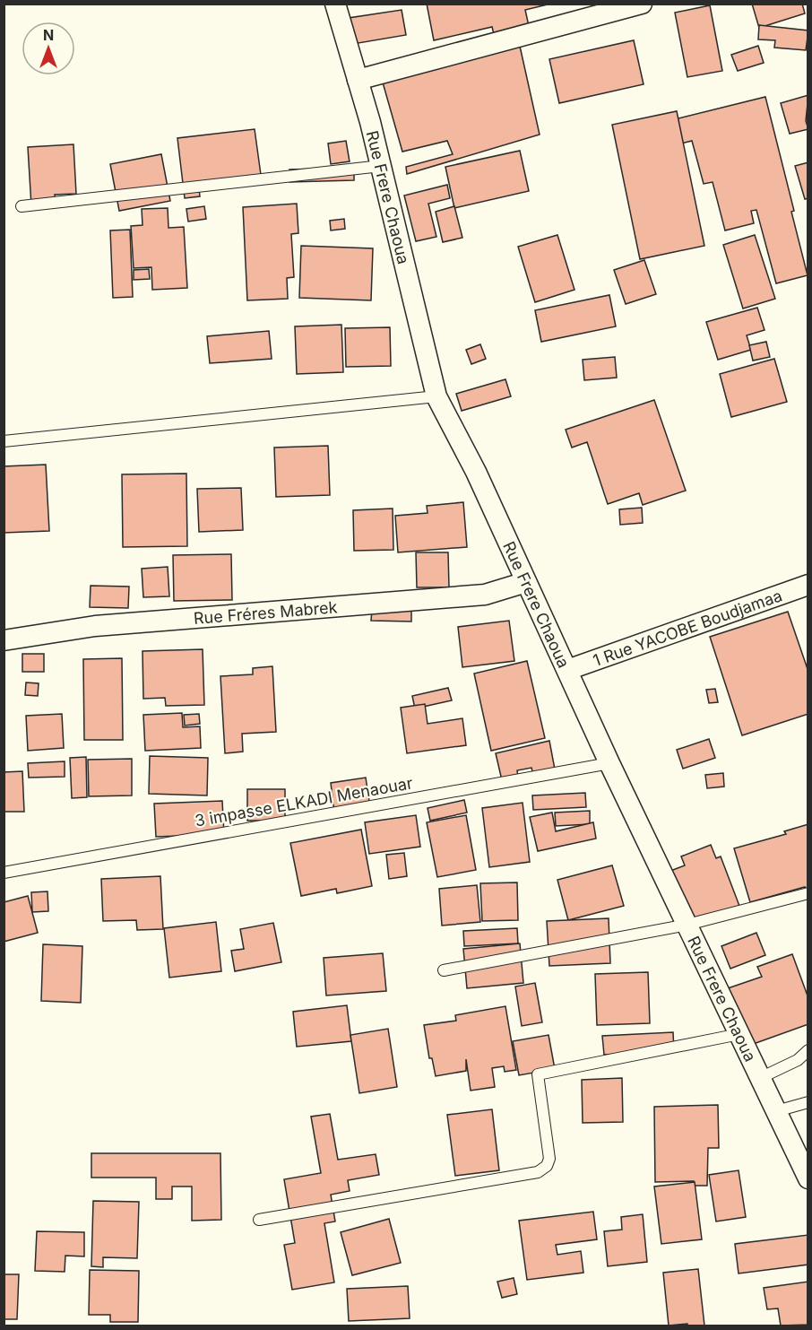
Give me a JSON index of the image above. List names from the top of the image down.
{
  "streets": {
    "street": ["Rue Frere Chaoua", "Rue Fréres Mabrek", "1 Rue YACOBE Boudjamaa"],
    "lane": ["3 impasse ELKADI Menaouar"]
  },
  "crossings": [
    ["Rue Frere Chaoua", "Rue Fréres Mabrek"],
    ["Rue Frere Chaoua", "1 Rue YACOBE Boudjamaa"],
    ["Rue Frere Chaoua", "3 impasse ELKADI Menaouar"]
  ],
  "north": "top"
}
